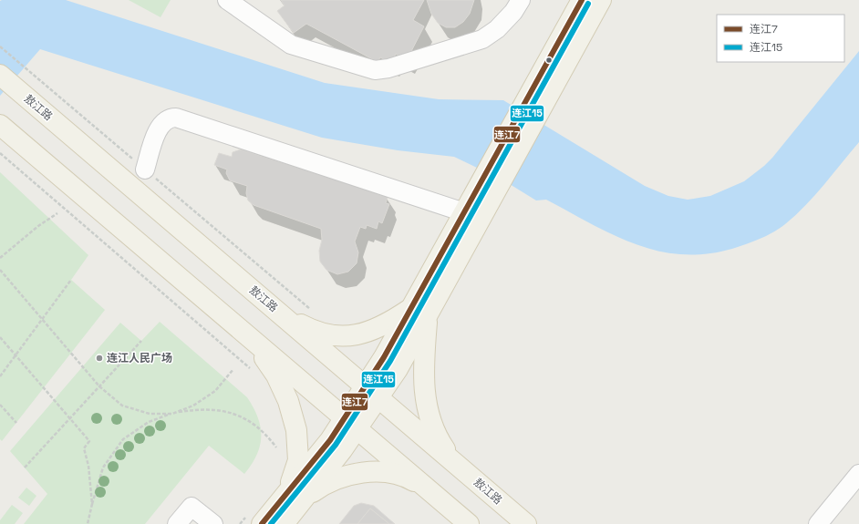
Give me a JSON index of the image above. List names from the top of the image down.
{
  "streets": {
    "main road": ["敖江路"]
  },
  "places": ["连江人民广场"],
  "lines": ["transit line 连江7", "transit line 连江15"],
  "legend": ["连江7", "连江15"]
}
